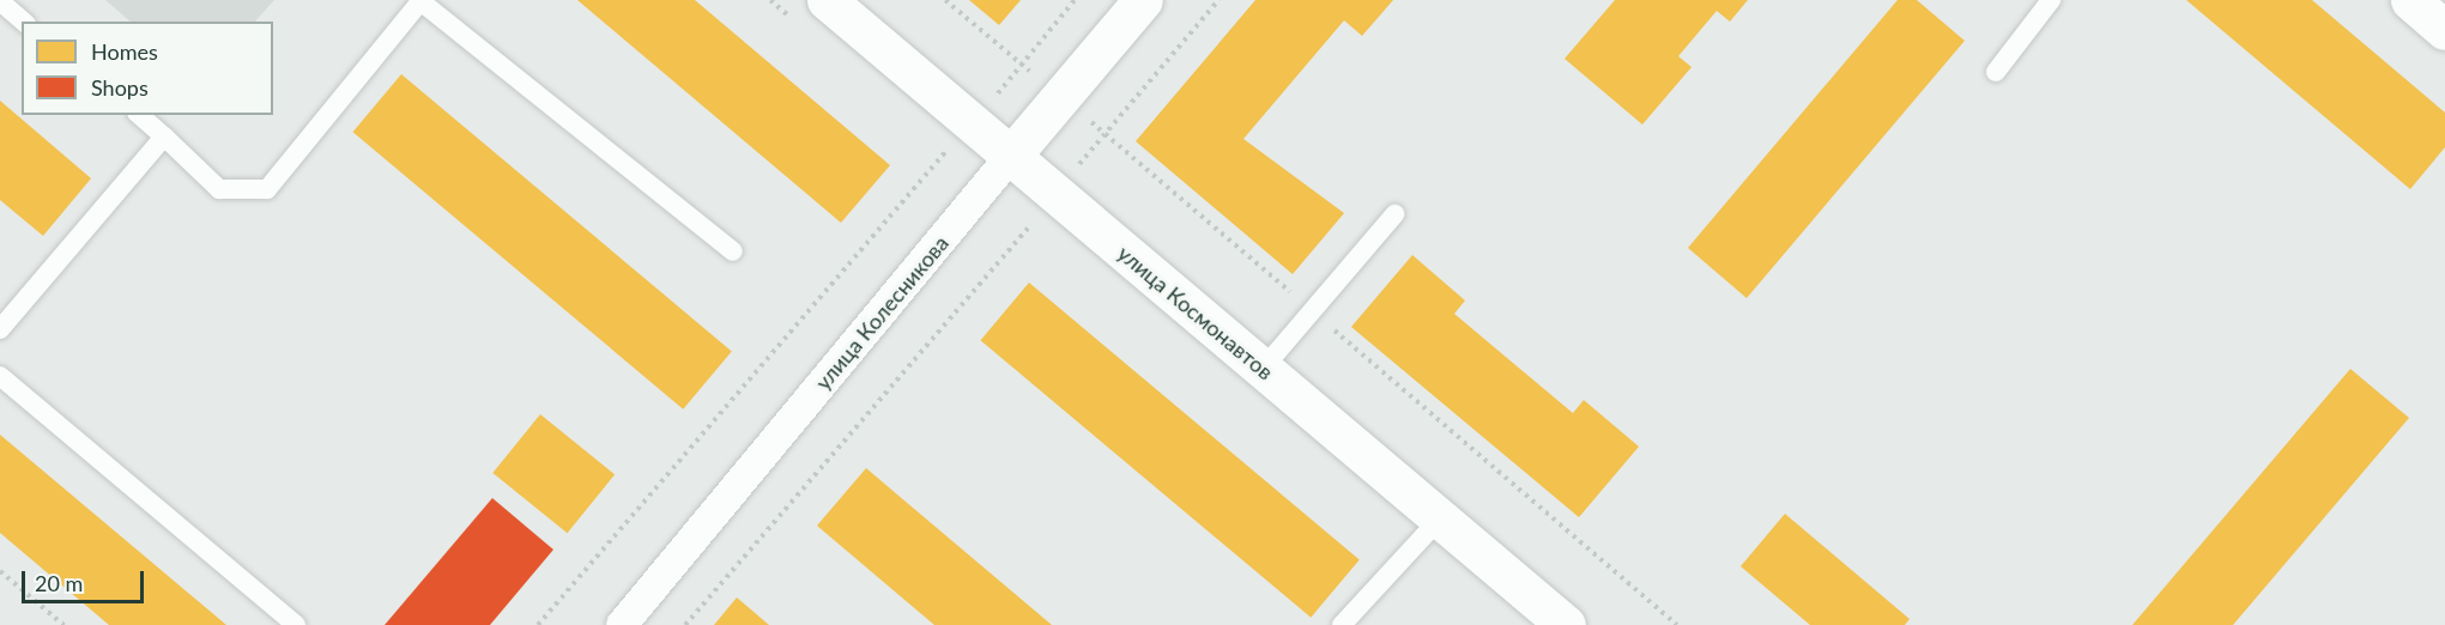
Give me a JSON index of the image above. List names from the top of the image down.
{
  "streets": {
    "street": ["улица Колесникова", "улица Космонавтов"]
  },
  "crossings": [
    ["улица Колесникова", "улица Космонавтов"]
  ],
  "legend": ["Homes", "Shops"],
  "scale_bar": "20 m"
}
